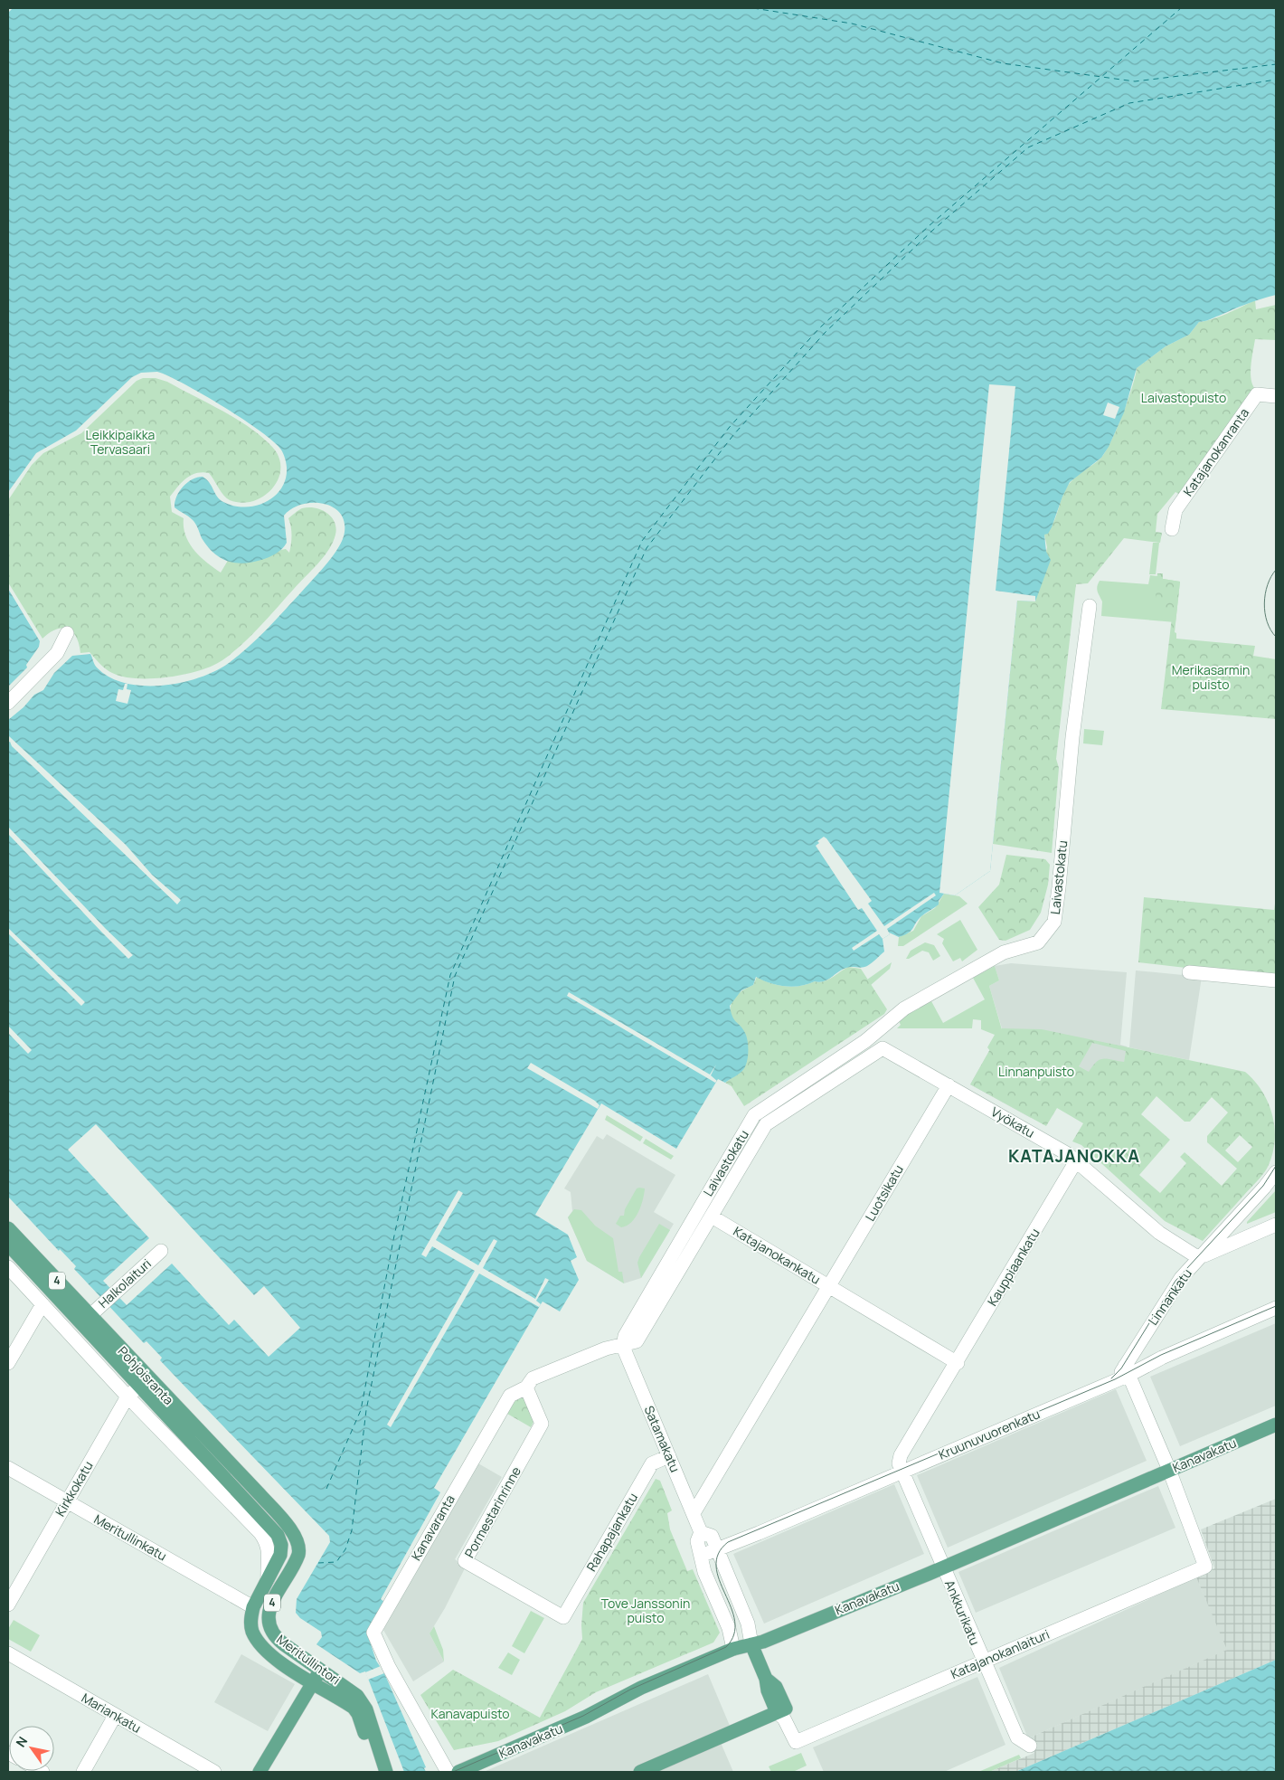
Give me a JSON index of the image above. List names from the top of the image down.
{
  "streets": {
    "main road": [
      "4",
      "Pohjoisranta",
      "Satamakatu",
      "Kanavakatu",
      "Meritullintori"
    ],
    "street": [
      "Katajanokanranta",
      "Laivastokatu",
      "Vyökatu",
      "Luotsikatu",
      "Katajanokankatu",
      "Kauppiaankatu",
      "Halkolaituri",
      "Linnankatu",
      "Kruunuvuorenkatu",
      "Kirkkokatu",
      "Pormestarinrinne",
      "Kanavaranta",
      "Rahapajankatu",
      "Meritullinkatu",
      "Ankkurikatu",
      "Katajanokanlaituri",
      "Mariankatu"
    ]
  },
  "crossings": [
    ["Laivastokatu", "Vyökatu"],
    ["Laivastokatu", "Katajanokankatu"],
    ["Laivastokatu", "Satamakatu"],
    ["Laivastokatu", "Kanavaranta"],
    ["Vyökatu", "Luotsikatu"],
    ["Vyökatu", "Kauppiaankatu"],
    ["Vyökatu", "Linnankatu"],
    ["Luotsikatu", "Katajanokankatu"],
    ["Luotsikatu", "Satamakatu"],
    ["Katajanokankatu", "Kauppiaankatu"],
    ["Kauppiaankatu", "Kruunuvuorenkatu"],
    ["Kauppiaankatu", "Ankkurikatu"],
    ["4", "Meritullintori"],
    ["Halkolaituri", "Pohjoisranta"],
    ["Linnankatu", "Kruunuvuorenkatu"],
    ["Pohjoisranta", "Kirkkokatu"],
    ["Pohjoisranta", "Meritullintori"],
    ["Kruunuvuorenkatu", "Satamakatu"],
    ["Kruunuvuorenkatu", "Ankkurikatu"],
    ["Satamakatu", "Kanavakatu"],
    ["Satamakatu", "Kanavaranta"],
    ["Satamakatu", "Rahapajankatu"],
    ["Satamakatu", "Katajanokanlaituri"],
    ["Kanavakatu", "Ankkurikatu"],
    ["Kanavakatu", "Katajanokanlaituri"],
    ["Kirkkokatu", "Meritullinkatu"],
    ["Pormestarinrinne", "Kanavaranta"],
    ["Pormestarinrinne", "Rahapajankatu"],
    ["Meritullinkatu", "Meritullintori"],
    ["Ankkurikatu", "Katajanokanlaituri"]
  ],
  "districts": ["KATAJANOKKA"],
  "parks": [
    "Laivastopuisto",
    "Leikkipaikka Tervasaari",
    "Merikasarmin puisto",
    "Linnanpuisto",
    "Tove Janssonin puisto",
    "Kanavapuisto"
  ],
  "north": "top left"
}
